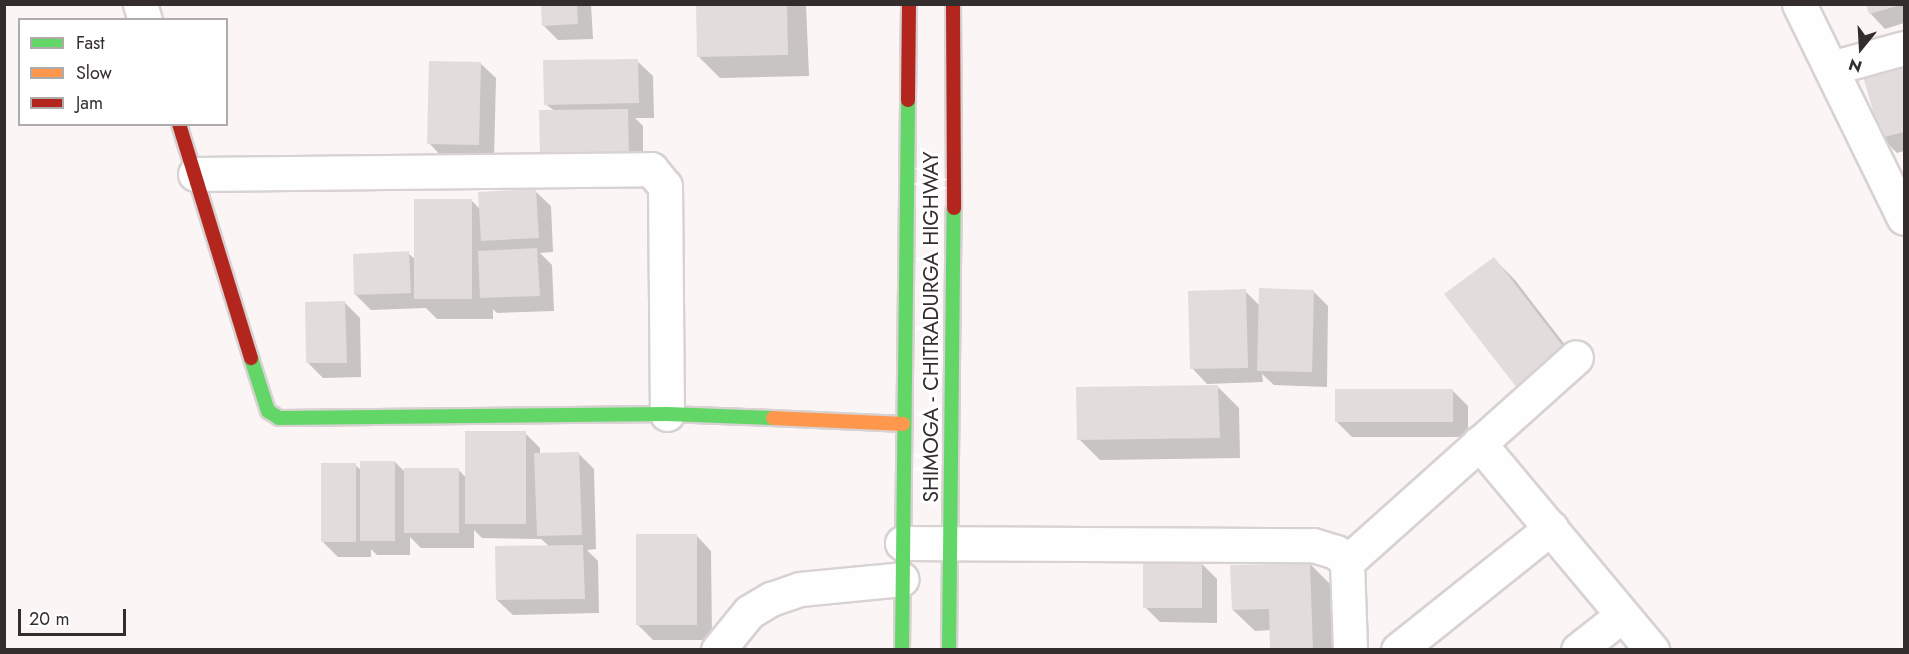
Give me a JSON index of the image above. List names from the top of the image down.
{
  "streets": {
    "main road": ["SHIMOGA - CHITRADURGA HIGHWAY"]
  },
  "legend": ["Fast", "Slow", "Jam"],
  "scale_bar": "20 m",
  "north": "bottom"
}
